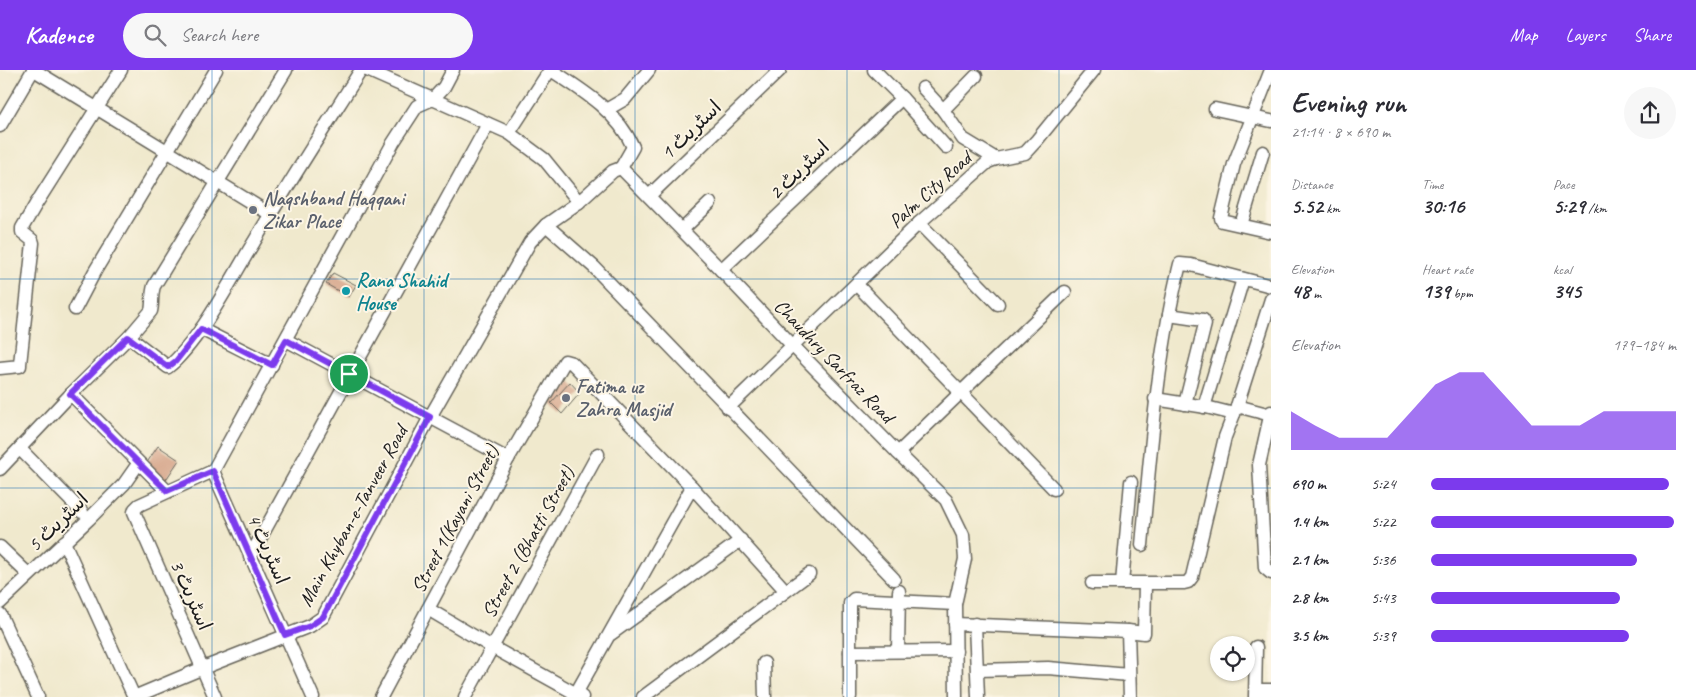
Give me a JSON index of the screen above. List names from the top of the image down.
{
  "streets": {
    "street": [
      "اسٹریٹ 1",
      "اسٹریٹ 2",
      "Palm City Road",
      "Chaudhry Sarfraz Road",
      "Main Khyban-e-Tanveer Road",
      "Street 1(Kayani Street)",
      "اسٹریٹ 5",
      "Street 2 (Bhatti Street)",
      "اسٹریٹ 4",
      "اسٹریٹ 3"
    ]
  },
  "crossings": [
    ["اسٹریٹ 1", "Chaudhry Sarfraz Road"],
    ["اسٹریٹ 2", "Chaudhry Sarfraz Road"],
    ["Palm City Road", "Chaudhry Sarfraz Road"],
    ["Chaudhry Sarfraz Road", "Main Khyban-e-Tanveer Road"],
    ["Main Khyban-e-Tanveer Road", "اسٹریٹ 4"],
    ["Main Khyban-e-Tanveer Road", "اسٹریٹ 3"]
  ],
  "places": ["Naqshband Haqqani Zikar Place", "Rana Shahid House", "Fatima uz Zahra Masjid"],
  "page": {
    "header": "Kadence",
    "search": "Search here",
    "nav": ["Map", "Layers", "Share"],
    "heading": ["Evening run", "21:14 · 8 × 690 m"],
    "stats": [
      ["Distance", "5.52 km"],
      ["Time", "30:16"],
      ["Pace", "5:29 /km"],
      ["Elevation", "48 m"],
      ["Heart rate", "139 bpm"],
      ["kcal", "345"]
    ],
    "chart": ["Elevation", "179–184 m"],
    "list": [
      {
        "name": "690 m",
        "note": "5:24"
      },
      {
        "name": "1.4 km",
        "note": "5:22"
      },
      {
        "name": "2.1 km",
        "note": "5:36"
      },
      {
        "name": "2.8 km",
        "note": "5:43"
      },
      {
        "name": "3.5 km",
        "note": "5:39"
      }
    ]
  }
}
